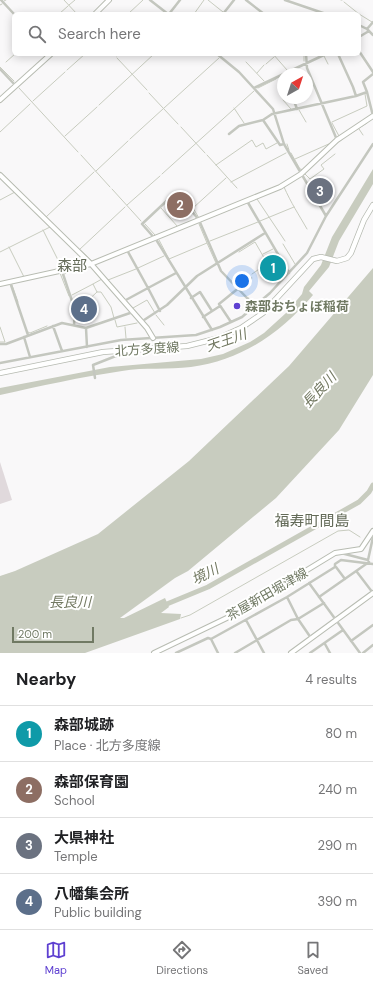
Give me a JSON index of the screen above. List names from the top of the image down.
{
  "streets": {
    "main road": ["北方多度線"],
    "street": ["茶屋新田堀津線"]
  },
  "districts": ["森部", "福寿町間島"],
  "water": ["天王川", "長良川", "境川"],
  "places": ["森部おちょぼ稲荷"],
  "scale_bar": "200 m",
  "north": "top right",
  "page": {
    "search": "Search here",
    "pins": [
      "3",
      "2",
      "1",
      "4"
    ],
    "scale": "200 m",
    "heading": ["Nearby", "4 results"],
    "list": [
      {
        "mark": "1",
        "name": "森部城跡",
        "note": "Place · 北方多度線",
        "value": "80 m"
      },
      {
        "mark": "2",
        "name": "森部保育園",
        "note": "School",
        "value": "240 m"
      },
      {
        "mark": "3",
        "name": "大県神社",
        "note": "Temple",
        "value": "290 m"
      },
      {
        "mark": "4",
        "name": "八幡集会所",
        "note": "Public building",
        "value": "390 m"
      }
    ],
    "nav": ["Map", "Directions", "Saved"]
  }
}
